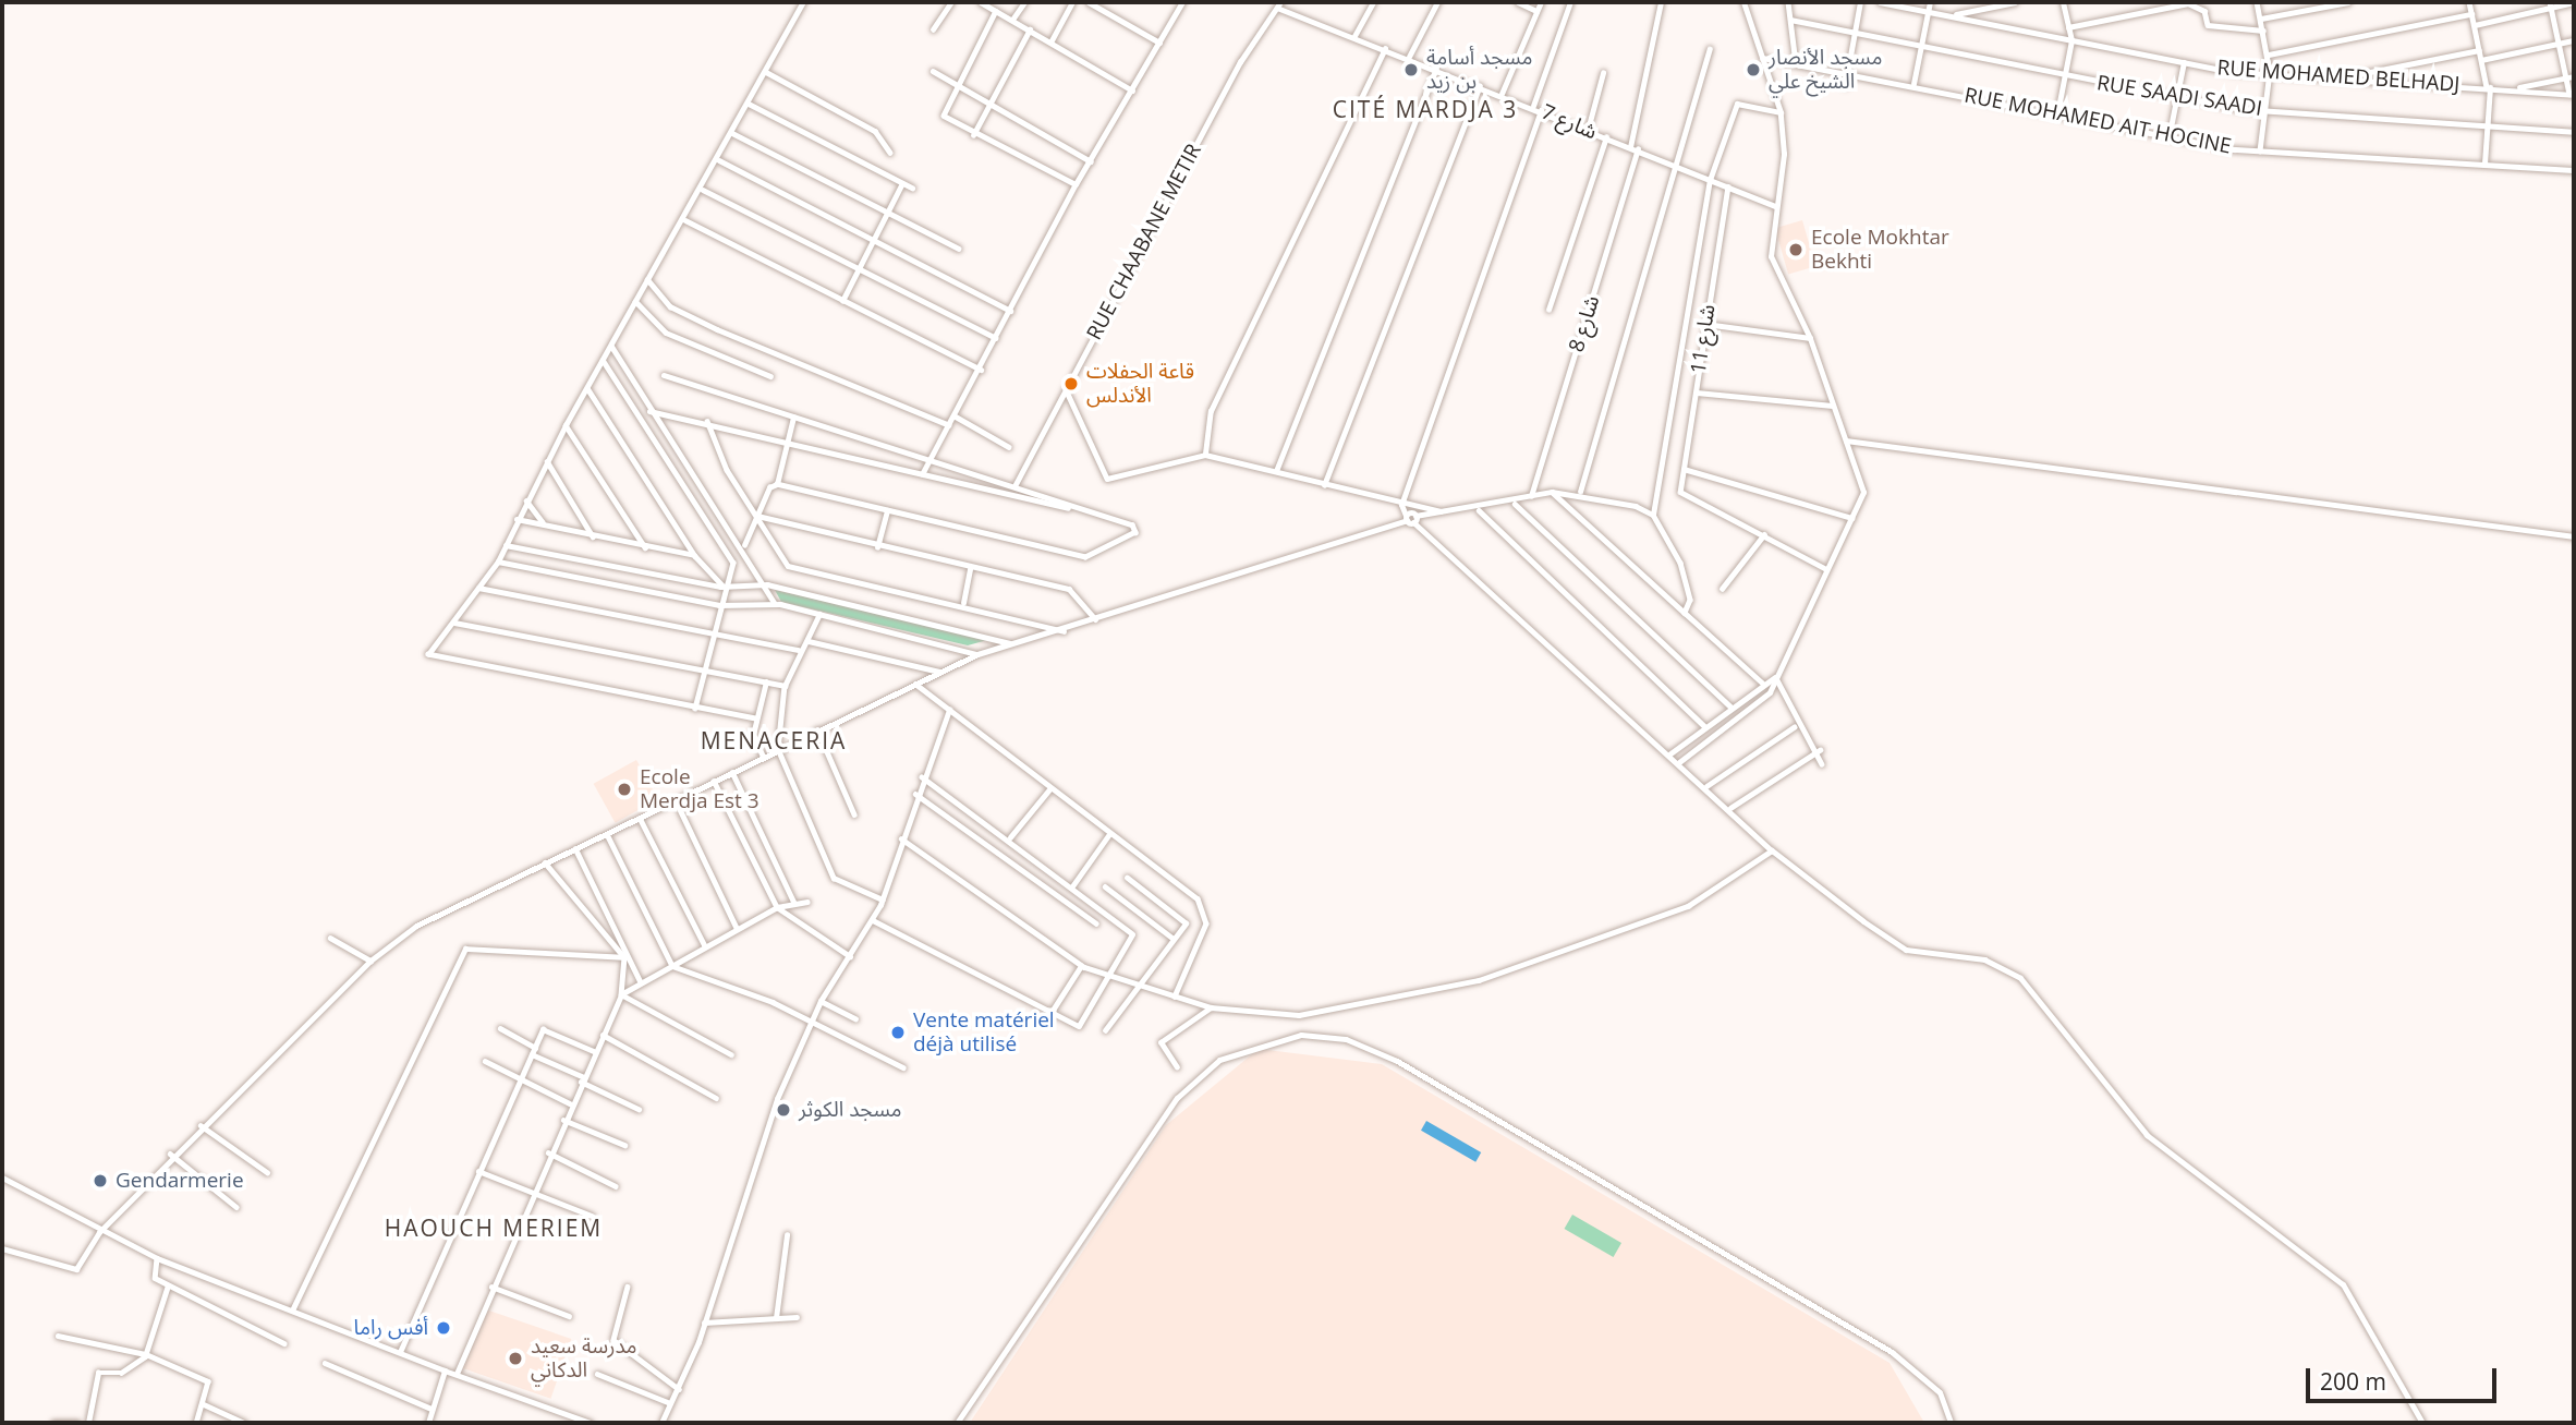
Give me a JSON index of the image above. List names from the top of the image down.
{
  "streets": {
    "street": [
      "RUE MOHAMED BELHADJ",
      "RUE SAADI SAADI",
      "RUE MOHAMED AIT HOCINE",
      "شارع 7",
      "RUE CHAABANE METIR",
      "شارع 8",
      "شارع 11"
    ]
  },
  "crossings": [
    ["شارع 7", "RUE CHAABANE METIR"],
    ["شارع 7", "شارع 8"],
    ["شارع 7", "شارع 11"]
  ],
  "districts": ["CITÉ MARDJA 3", "MENACERIA", "HAOUCH MERIEM"],
  "places": [
    "مسجد أسامة بن زيد",
    "مسجد الأنصار الشيخ علي",
    "Ecole Mokhtar Bekhti",
    "قاعة الحفلات الأندلس",
    "Ecole Merdja Est 3",
    "Vente matériel déjà utilisé",
    "مسجد الكوثر",
    "Gendarmerie",
    "أفس راما",
    "مدرسة سعيد الدكاني"
  ],
  "scale_bar": "200 m"
}
